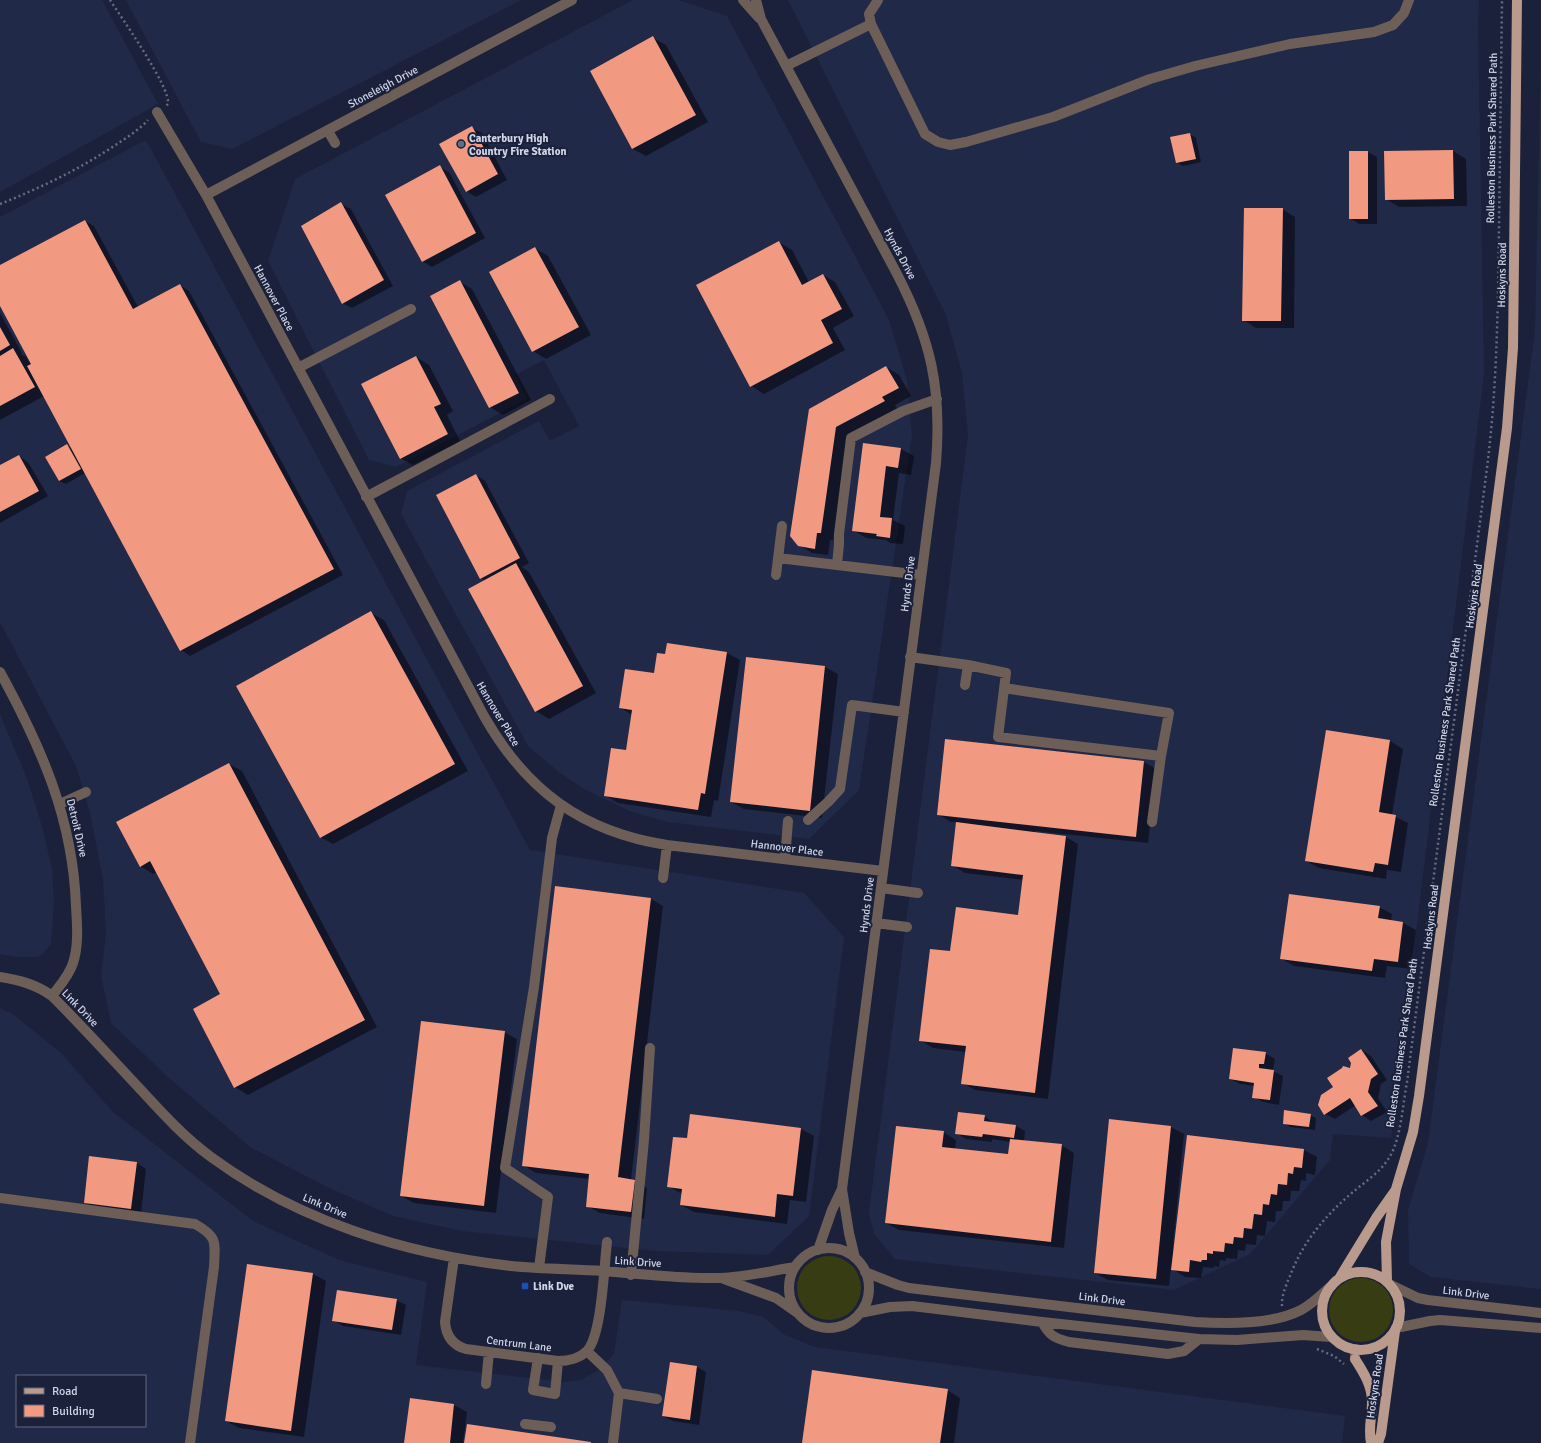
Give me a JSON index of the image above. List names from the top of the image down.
{
  "streets": {
    "main road": ["Hoskyns Road"],
    "street": [
      "Stoneleigh Drive",
      "Hynds Drive",
      "Hannover Place",
      "Detroit Drive",
      "Link Drive",
      "Centrum Lane"
    ],
    "path": ["Rolleston Business Park Shared Path"]
  },
  "crossings": [
    ["Stoneleigh Drive", "Hannover Place"],
    ["Hynds Drive", "Hannover Place"],
    ["Hynds Drive", "Link Drive"],
    ["Hoskyns Road", "Link Drive"],
    ["Detroit Drive", "Link Drive"],
    ["Link Drive", "Centrum Lane"]
  ],
  "places": {
    "other": ["Canterbury High Country Fire Station"],
    "transit": ["Link Dve"]
  },
  "legend": ["Road", "Building"]
}
